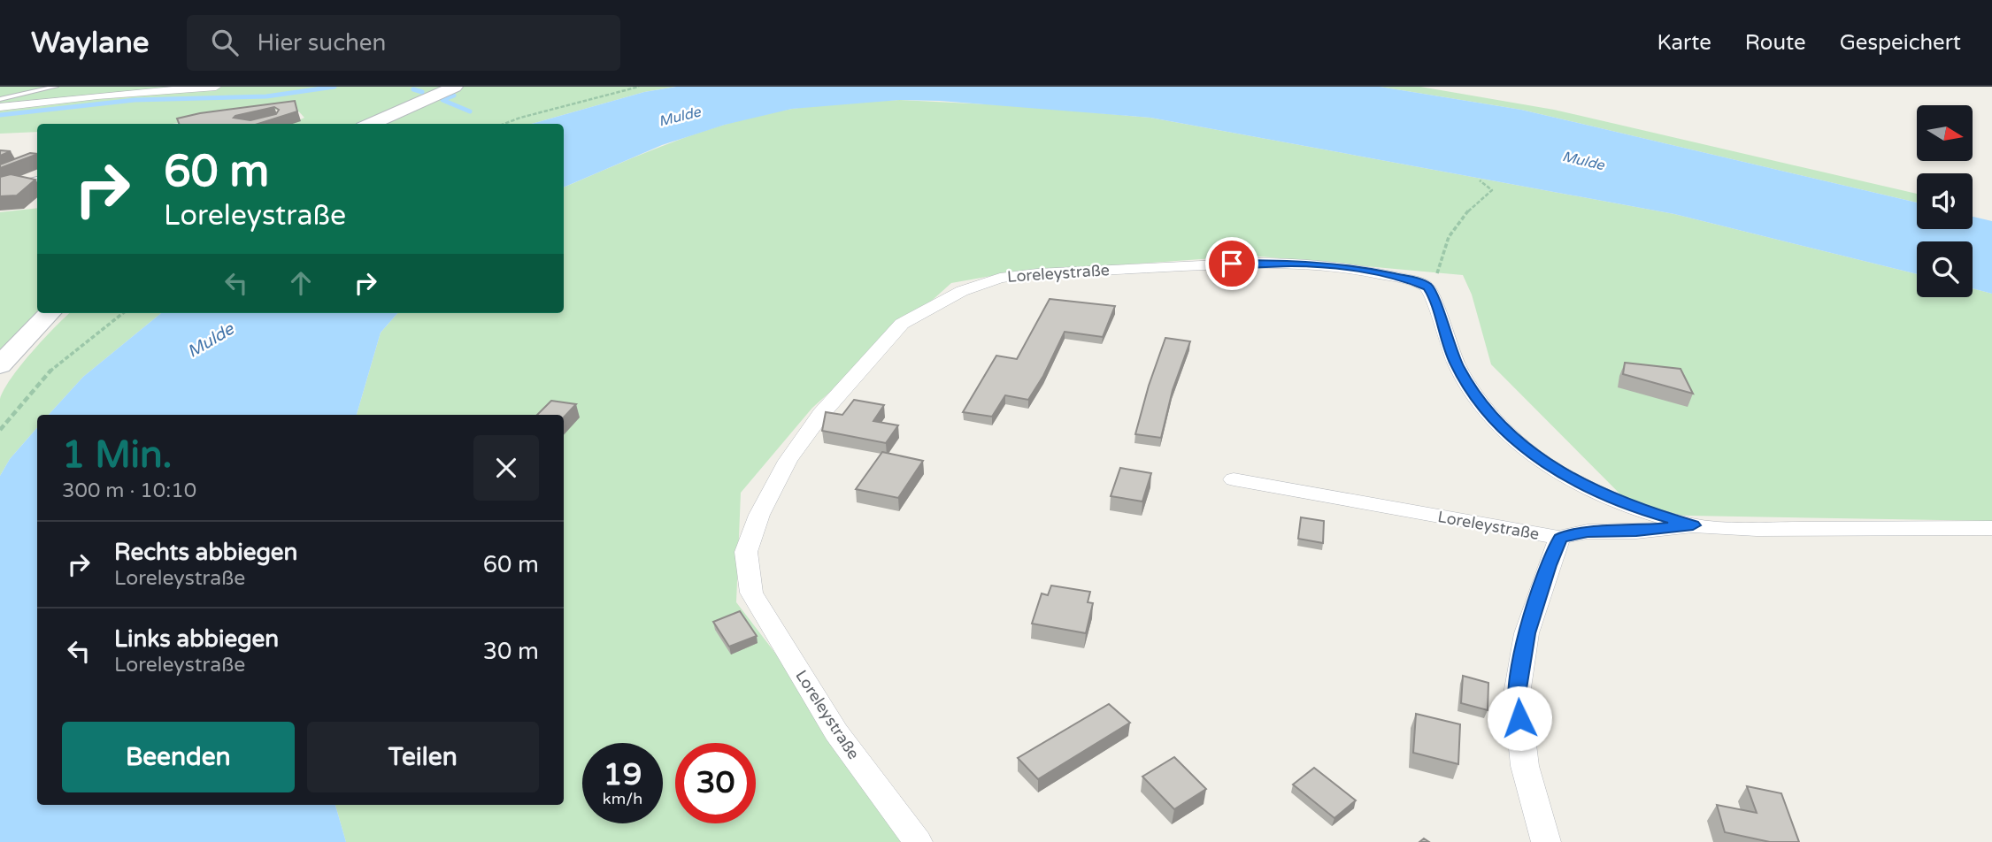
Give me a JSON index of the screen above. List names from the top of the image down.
{
  "streets": {
    "street": ["Loreleystraße"]
  },
  "water": ["Mulde"],
  "north": "right",
  "page": {
    "header": "Waylane",
    "search": "Hier suchen",
    "nav": ["Karte", "Route", "Gespeichert"],
    "turn": ["60 m", "Loreleystraße"],
    "heading": ["1 Min.", "300 m · 10:10"],
    "list": [
      {
        "name": "Rechts abbiegen",
        "note": "Loreleystraße",
        "value": "60 m"
      },
      {
        "name": "Links abbiegen",
        "note": "Loreleystraße",
        "value": "30 m"
      }
    ],
    "buttons": ["Beenden", "Teilen"],
    "speed": "19 km/h",
    "limit": "30"
  }
}
